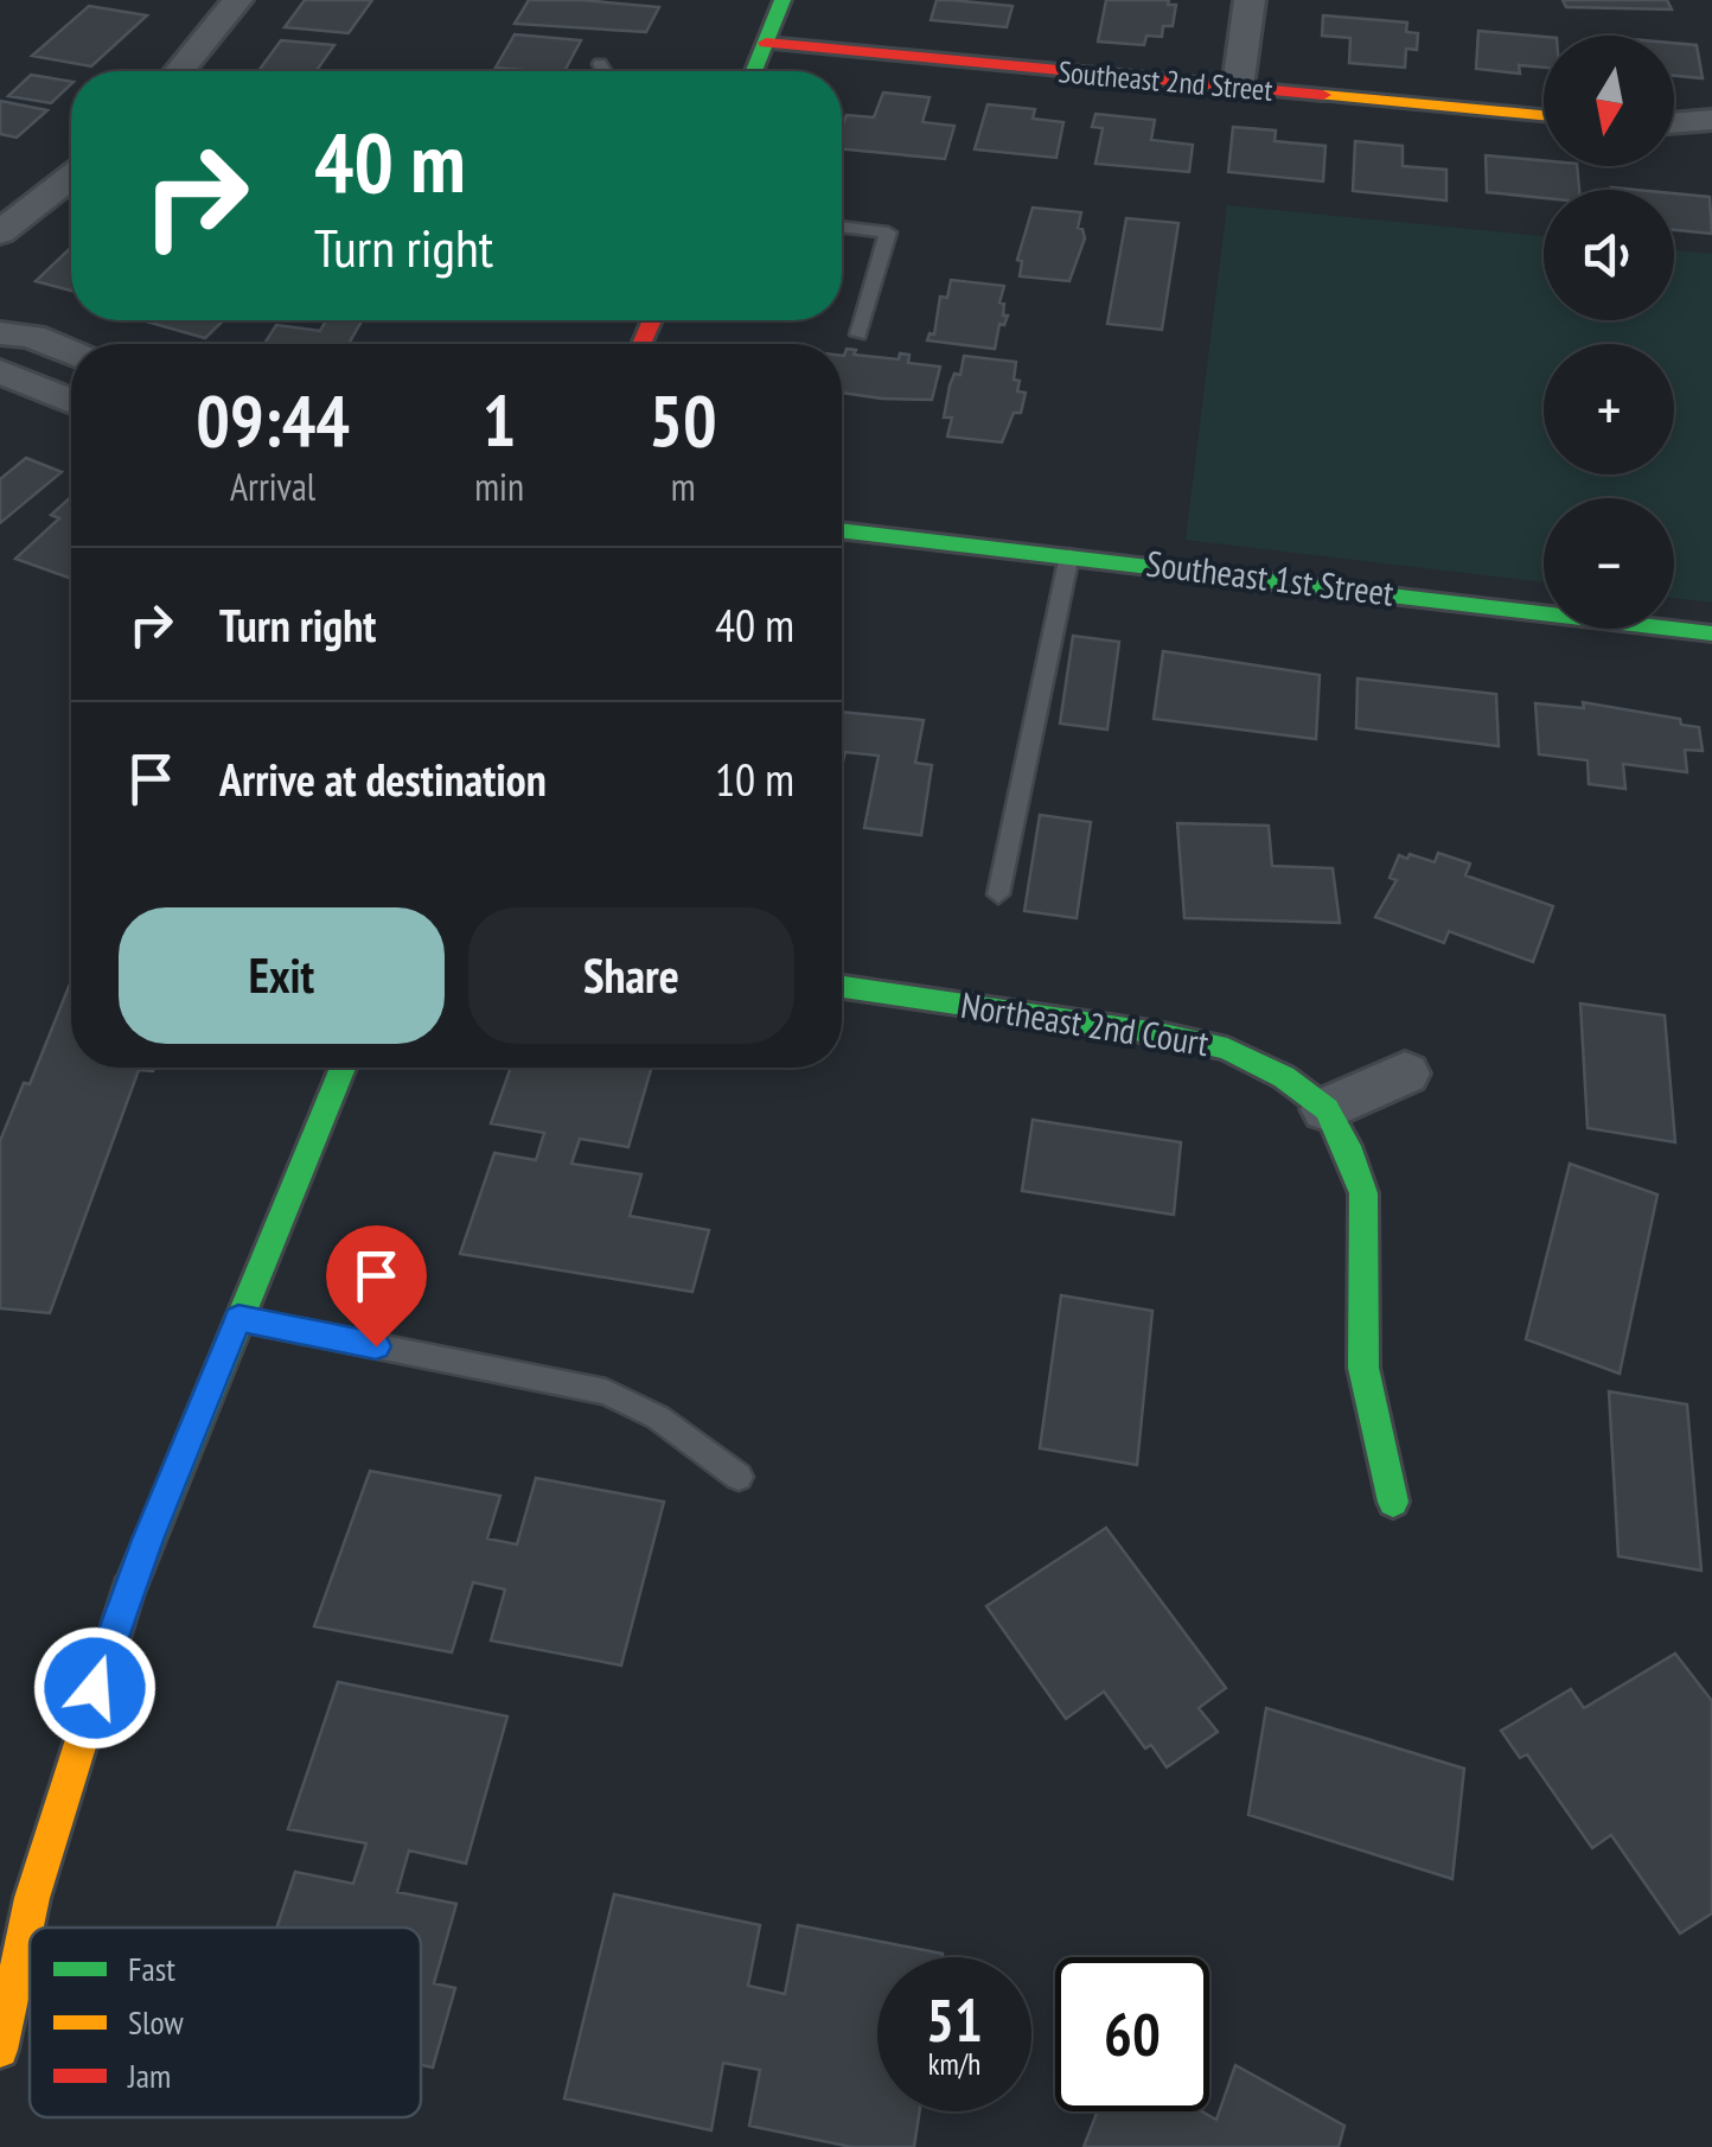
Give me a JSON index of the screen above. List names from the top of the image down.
{
  "streets": {
    "street": ["Southeast 2nd Street", "Southeast 1st Street", "Northeast 2nd Court"]
  },
  "legend": ["Fast", "Slow", "Jam"],
  "north": "bottom",
  "page": {
    "map_buttons": ["+", "−"],
    "turn": ["40 m", "Turn right"],
    "eta": [
      "09:44",
      "Arrival",
      "1",
      "min",
      "50",
      "m"
    ],
    "list": [
      {
        "name": "Turn right",
        "value": "40 m"
      },
      {
        "name": "Arrive at destination",
        "value": "10 m"
      }
    ],
    "buttons": ["Exit", "Share"],
    "speed": "51 km/h",
    "limit": "60"
  }
}
